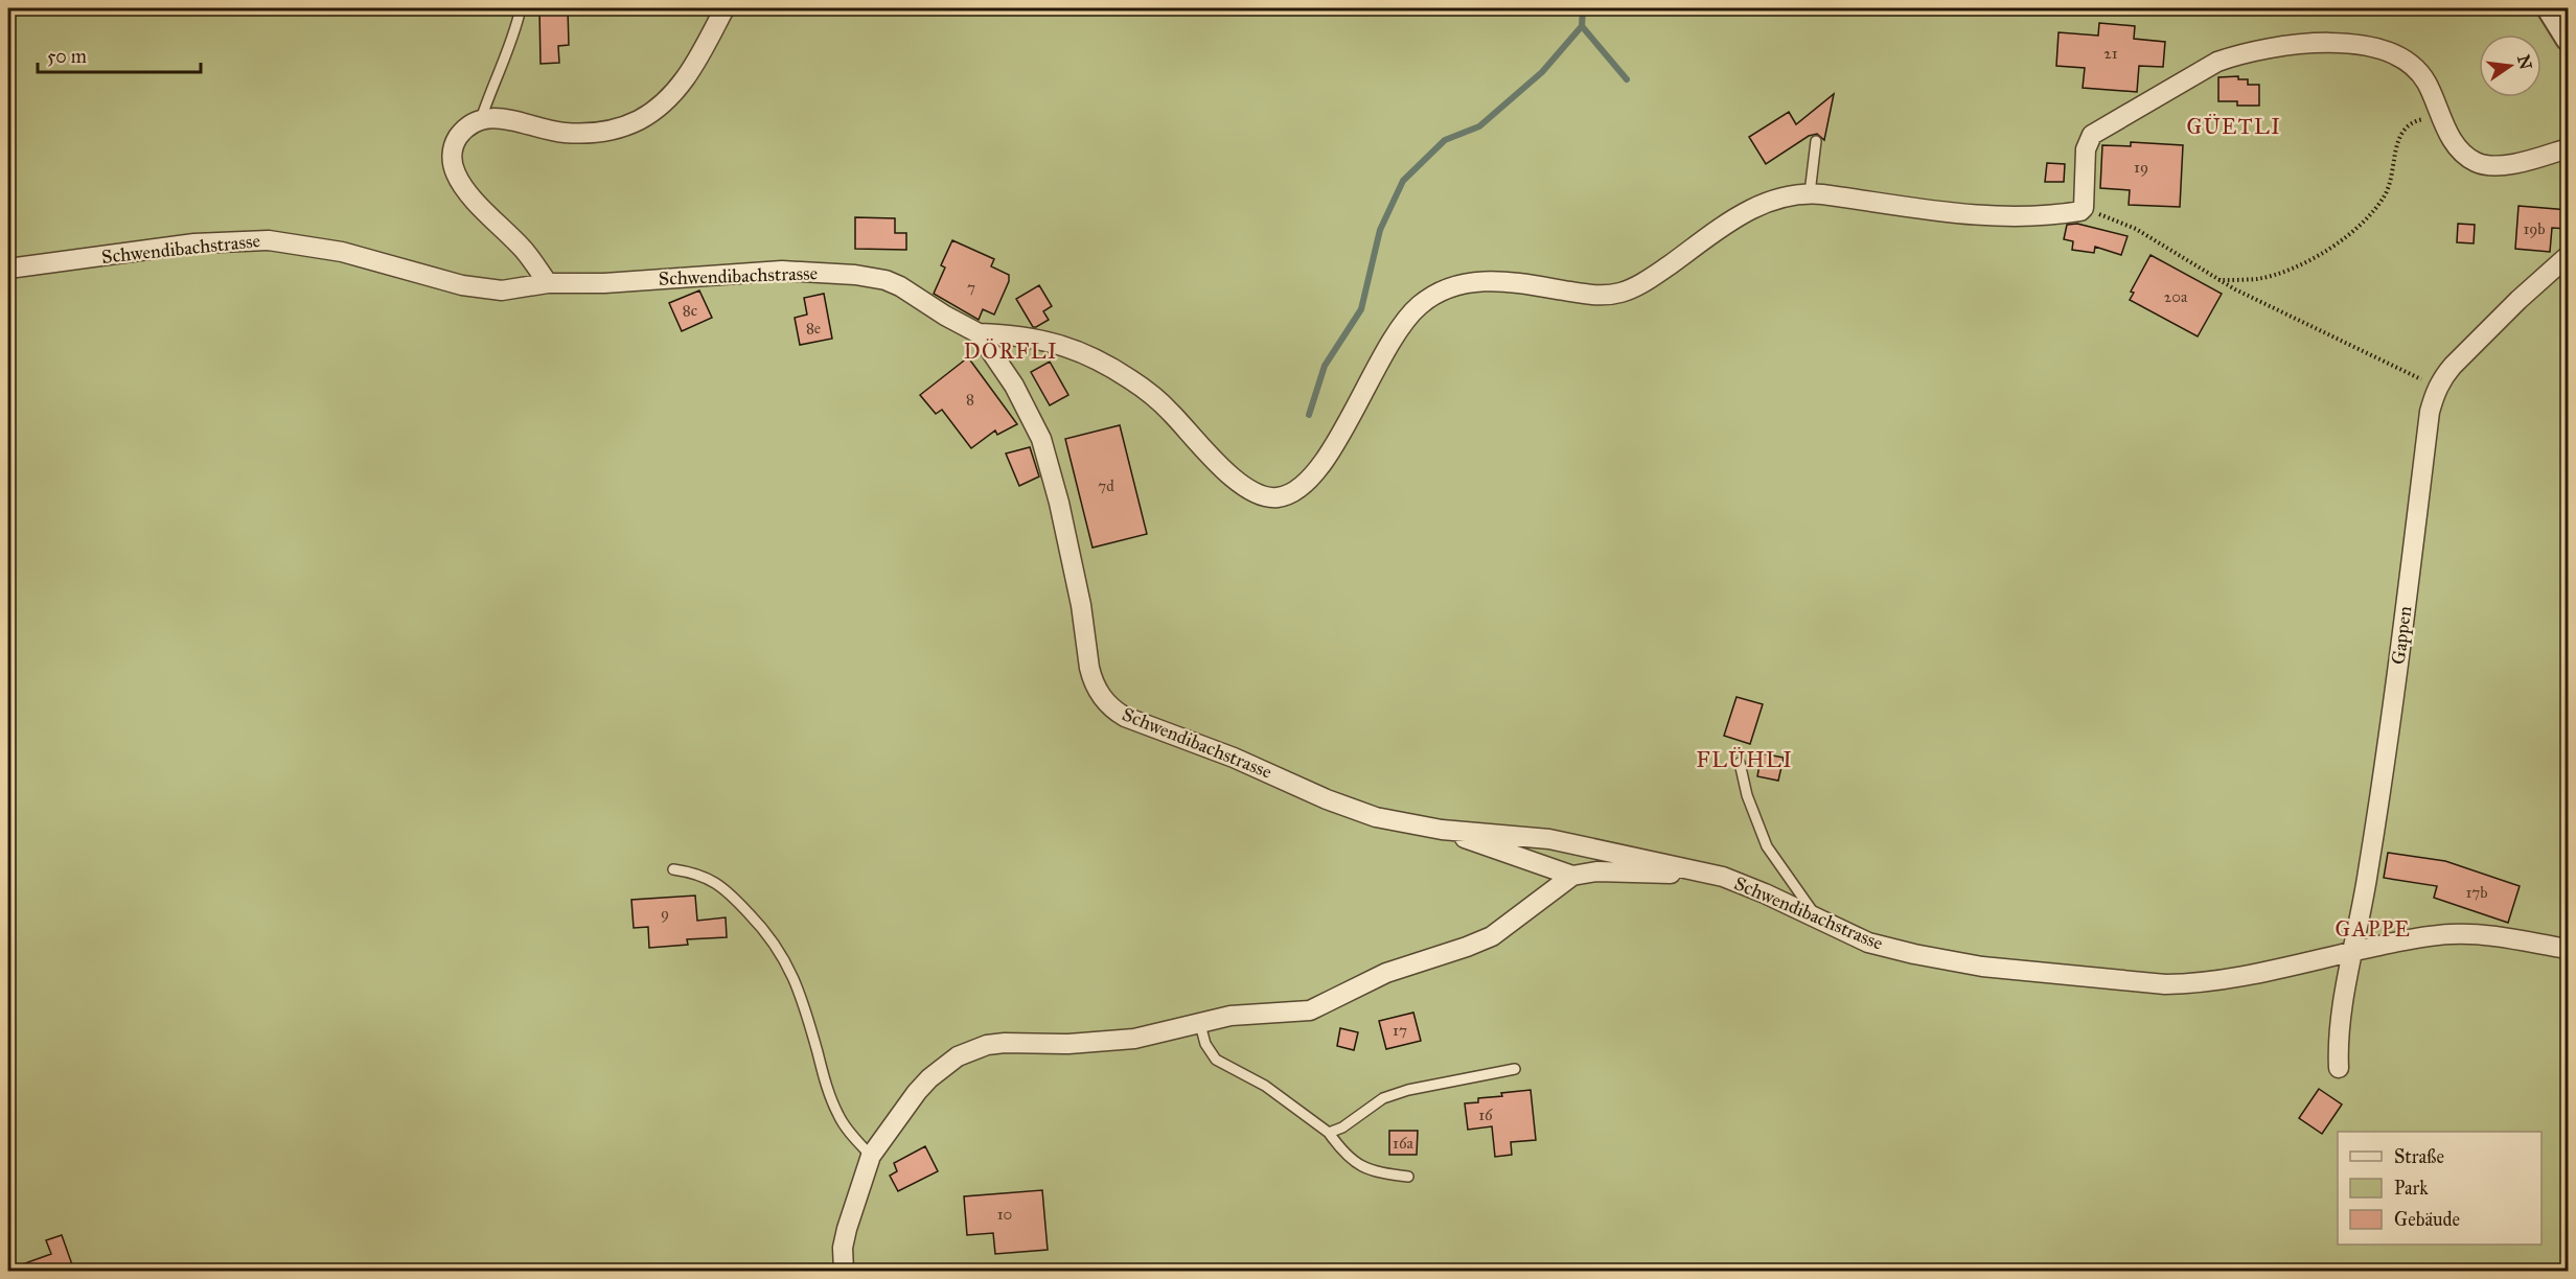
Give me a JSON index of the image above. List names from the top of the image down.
{
  "streets": {
    "street": ["Schwendibachstrasse", "Gappen"]
  },
  "crossings": [
    ["Schwendibachstrasse", "Gappen"]
  ],
  "districts": [
    "GÜETLI",
    "DÖRFLI",
    "FLÜHLI",
    "GAPPE"
  ],
  "house_numbers": [
    "21",
    "19",
    "19b",
    "7",
    "20a",
    "8c",
    "8e",
    "8",
    "7d",
    "17b",
    "9",
    "17",
    "16",
    "16a",
    "10"
  ],
  "legend": ["Straße", "Park", "Gebäude"],
  "scale_bar": "50 m",
  "north": "right"
}
